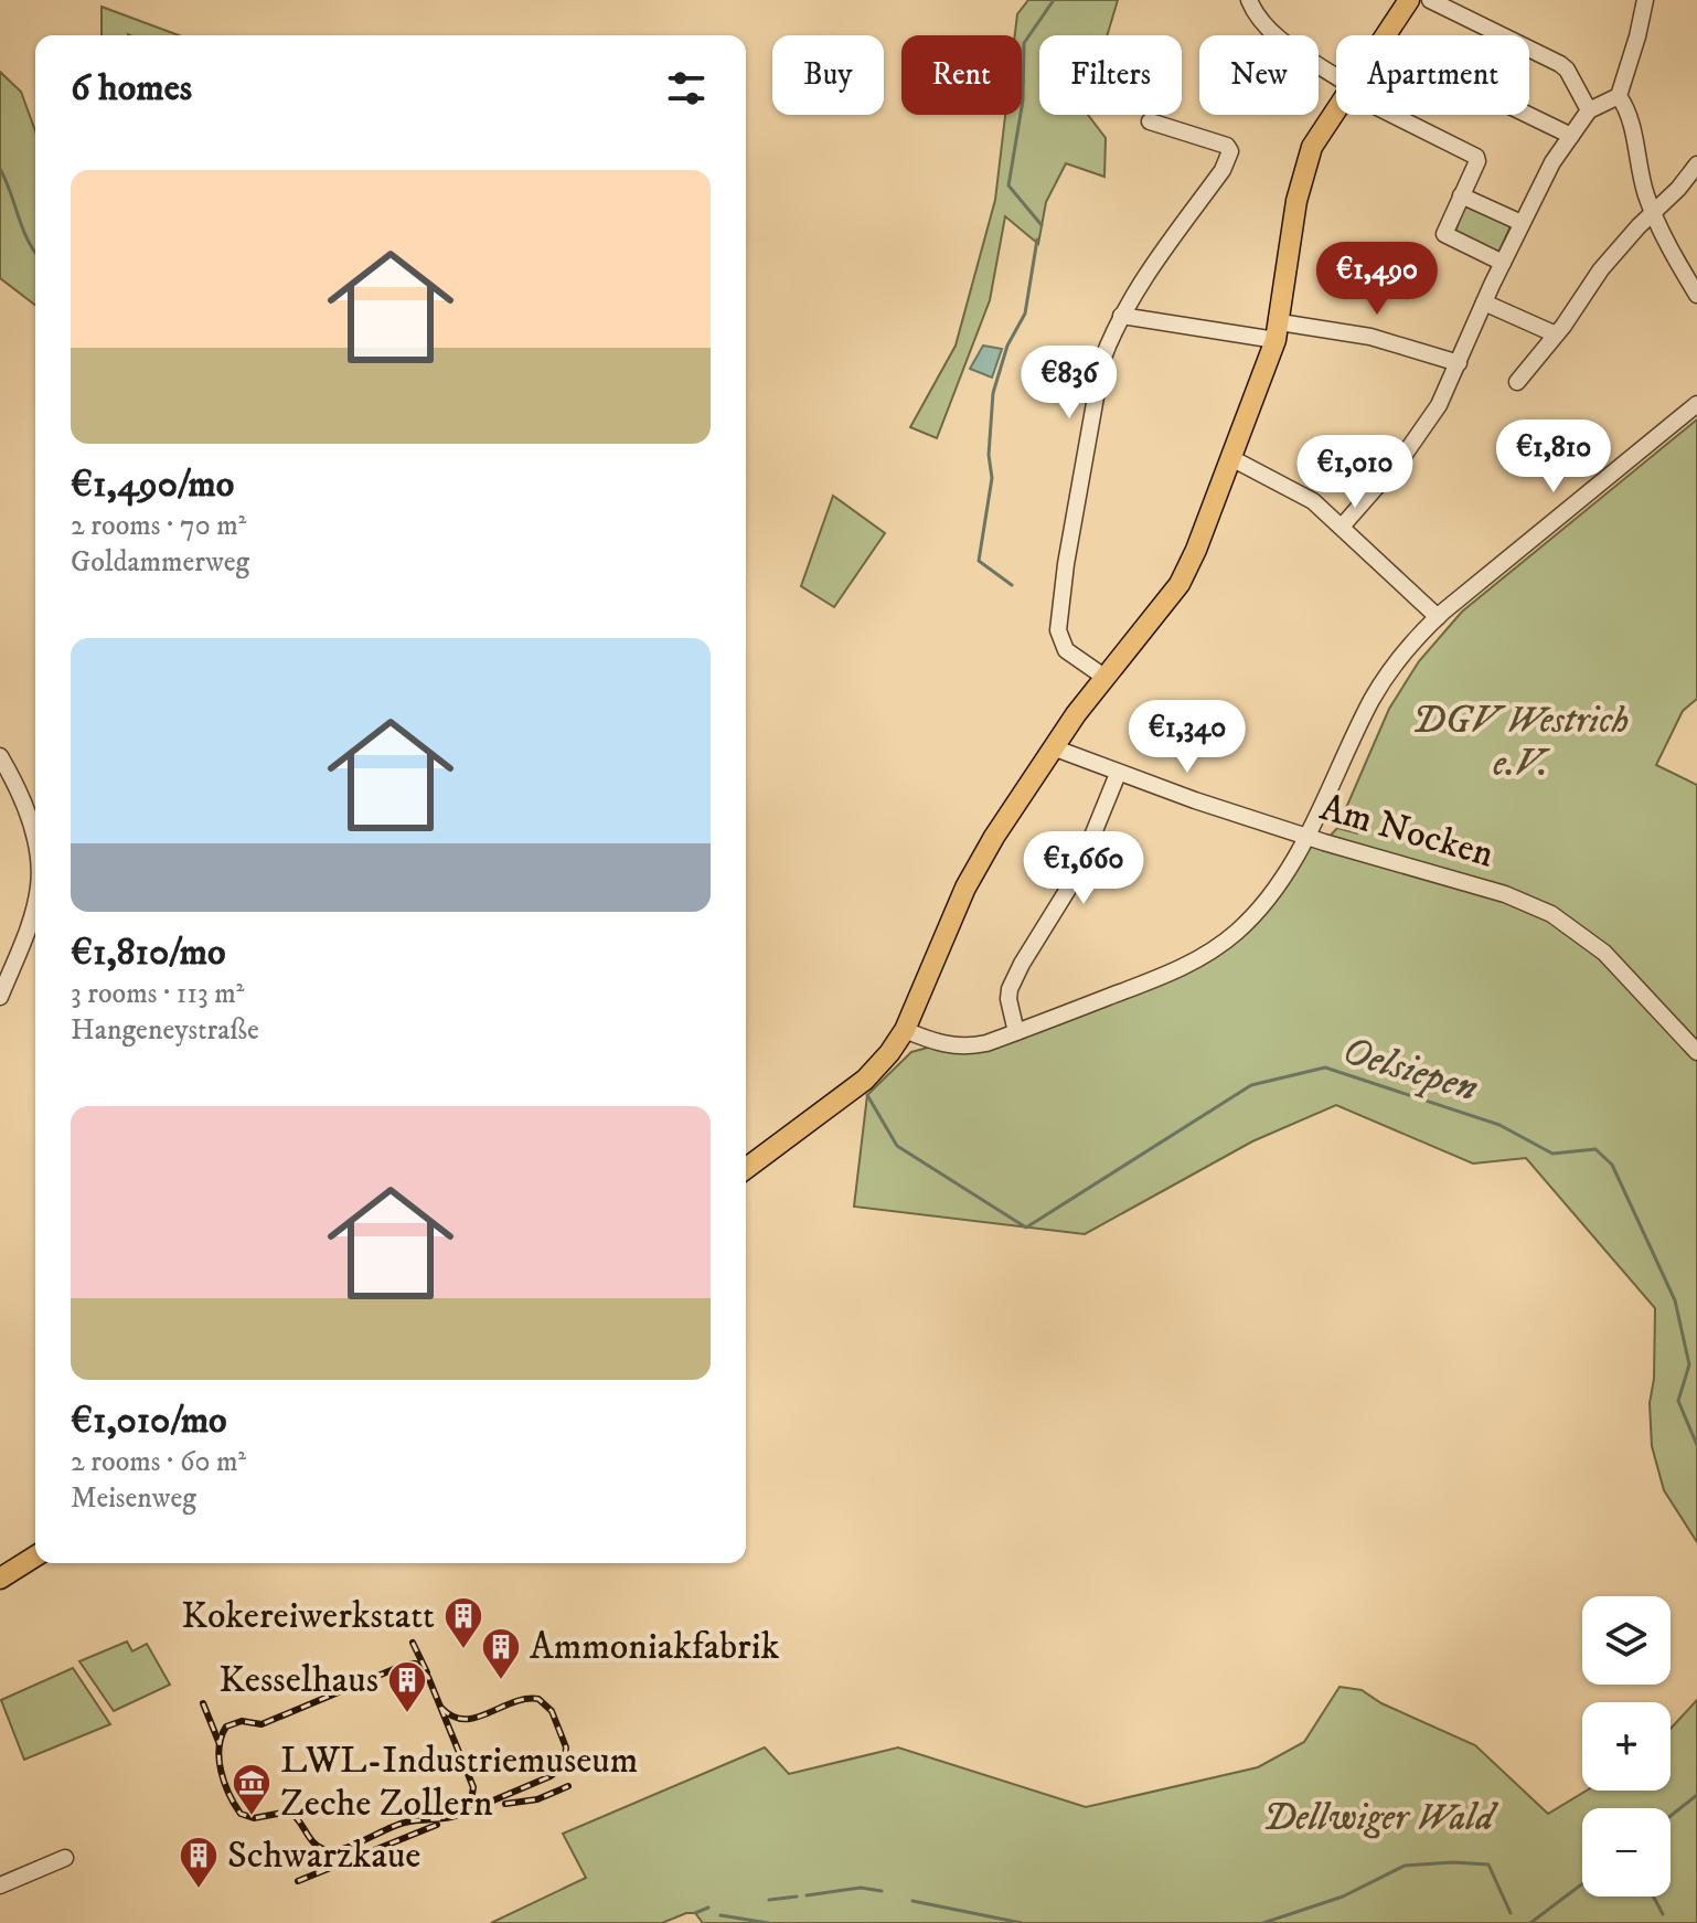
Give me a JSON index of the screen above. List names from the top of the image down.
{
  "streets": {
    "street": ["Am Nocken"]
  },
  "water": ["Oelsiepen"],
  "parks": ["DGV Westrich e.V.", "Dellwiger Wald"],
  "places": {
    "building": [
      "Kokereiwerkstatt",
      "Ammoniakfabrik",
      "Kesselhaus",
      "Schwarzkaue"
    ],
    "museum": ["LWL-Industriemuseum Zeche Zollern"]
  },
  "page": {
    "chip": [
      "Buy",
      "Rent",
      "Filters",
      "New",
      "Apartment"
    ],
    "heading": "6 homes",
    "list": [
      {
        "name": "€1,490/mo",
        "note": "2 rooms · 70 m² · Goldammerweg"
      },
      {
        "name": "€1,810/mo",
        "note": "3 rooms · 113 m² · Hangeneystraße"
      },
      {
        "name": "€1,010/mo",
        "note": "2 rooms · 60 m² · Meisenweg"
      }
    ],
    "price": [
      "€1,490",
      "€836",
      "€1,810",
      "€1,010",
      "€1,340",
      "€1,660"
    ],
    "map_buttons": ["+", "−"]
  }
}
